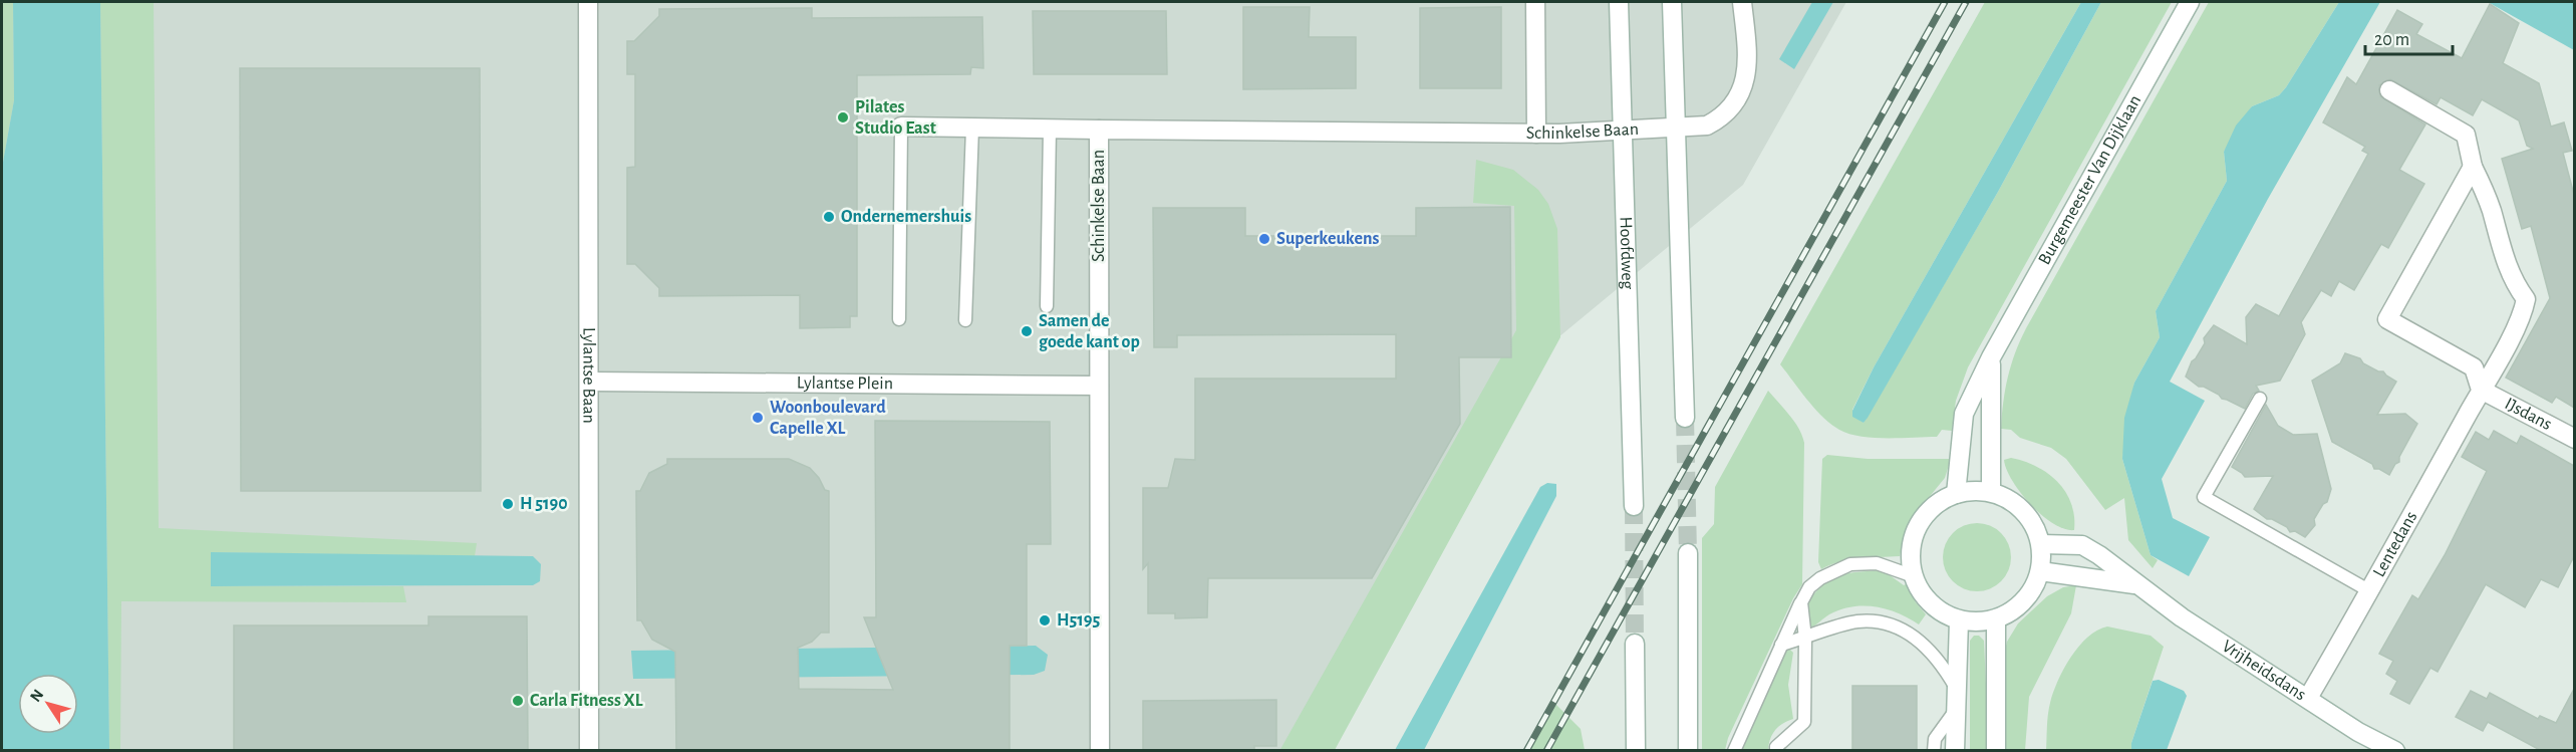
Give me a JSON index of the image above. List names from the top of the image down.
{
  "streets": {
    "street": [
      "Schinkelse Baan",
      "Burgemeester Van Dijklaan",
      "Hoofdweg",
      "Lylantse Baan",
      "Lylantse Plein",
      "IJsdans",
      "Lentedans",
      "Vrijheidsdans"
    ]
  },
  "crossings": [
    ["Schinkelse Baan", "Hoofdweg"],
    ["Schinkelse Baan", "Lylantse Plein"],
    ["Burgemeester Van Dijklaan", "Vrijheidsdans"],
    ["Lylantse Baan", "Lylantse Plein"],
    ["IJsdans", "Lentedans"],
    ["Lentedans", "Vrijheidsdans"]
  ],
  "places": [
    "Pilates Studio East",
    "Ondernemershuis",
    "Superkeukens",
    "Samen de goede kant op",
    "Woonboulevard Capelle XL",
    "H 5190",
    "H5195",
    "Carla Fitness XL"
  ],
  "scale_bar": "20 m",
  "north": "top left"
}
